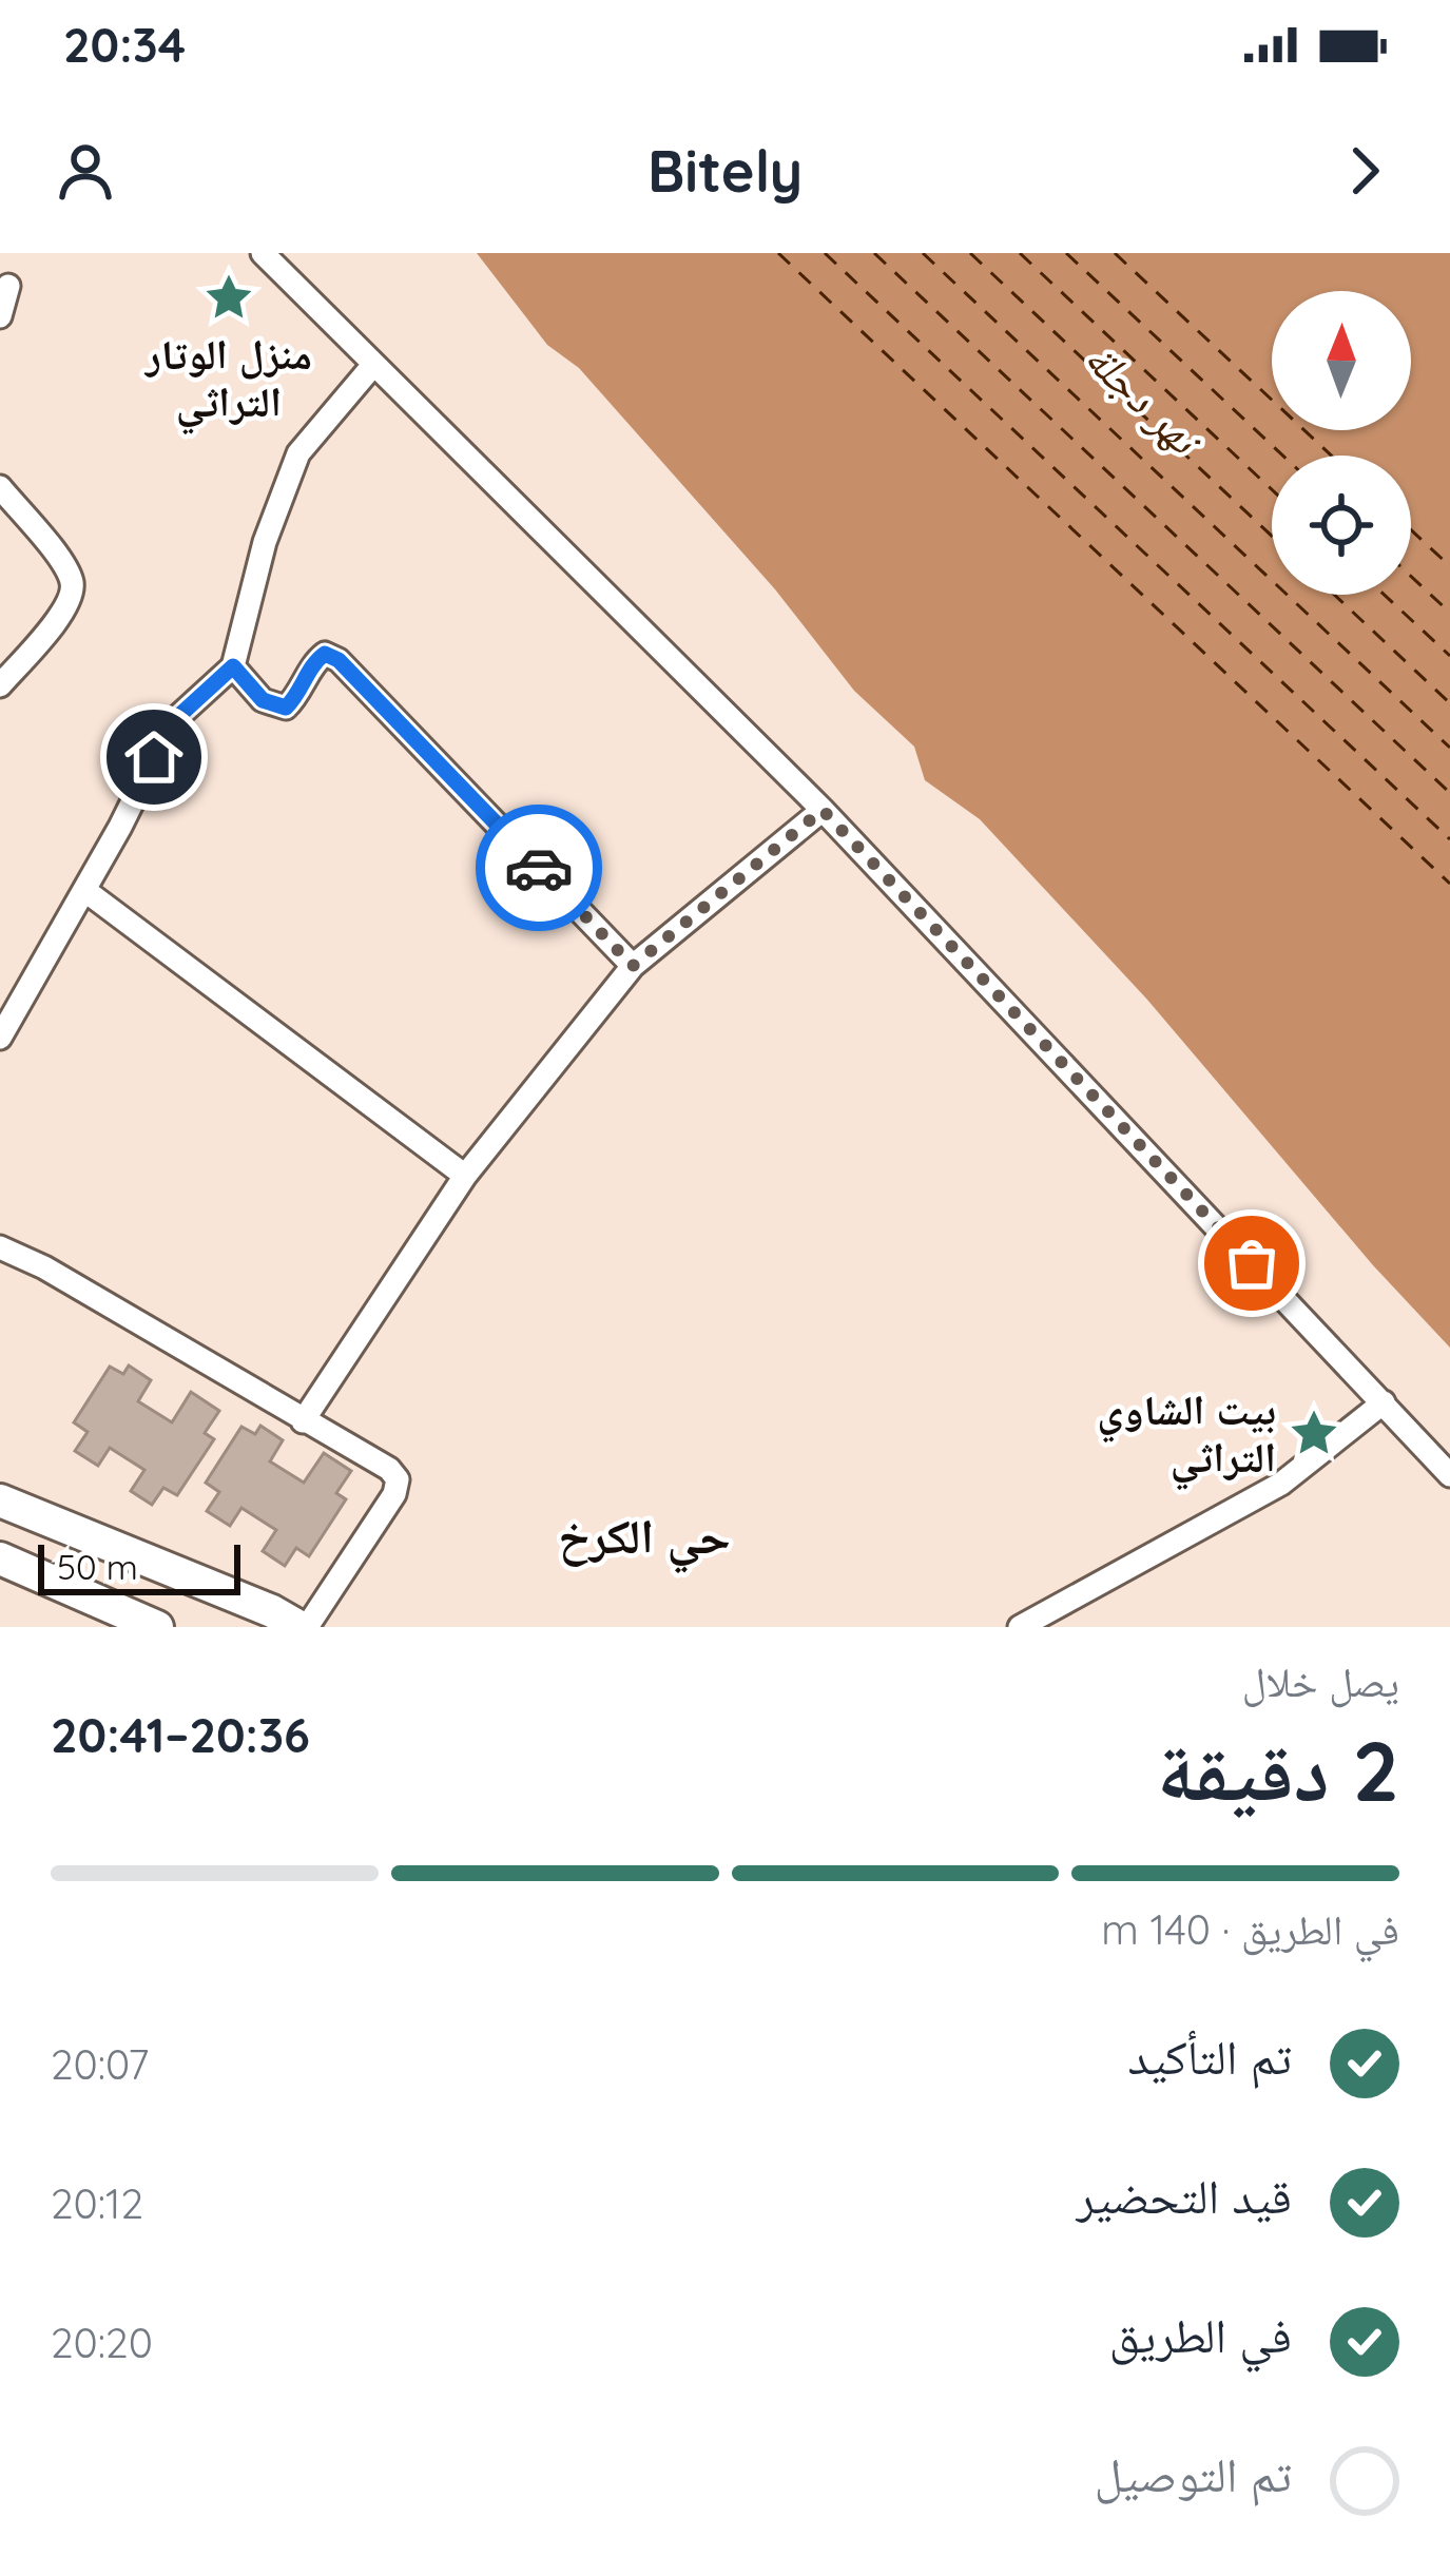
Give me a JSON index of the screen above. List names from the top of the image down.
{
  "districts": ["حي الكرخ"],
  "water": ["نهر دجلة"],
  "places": {
    "place": ["منزل الوتار التراثي", "بيت الشاوي التراثي"]
  },
  "scale_bar": "50 m",
  "north": "top",
  "page": {
    "status": "20:34",
    "header": "Bitely",
    "scale": "50 m",
    "heading": ["2 دقيقة", "يصل خلال", "20:36–20:41"],
    "bar": "في الطريق · 140 m",
    "list": [
      ["تم التأكيد", "20:07"],
      ["قيد التحضير", "20:12"],
      ["في الطريق", "20:20"],
      "تم التوصيل"
    ]
  }
}
